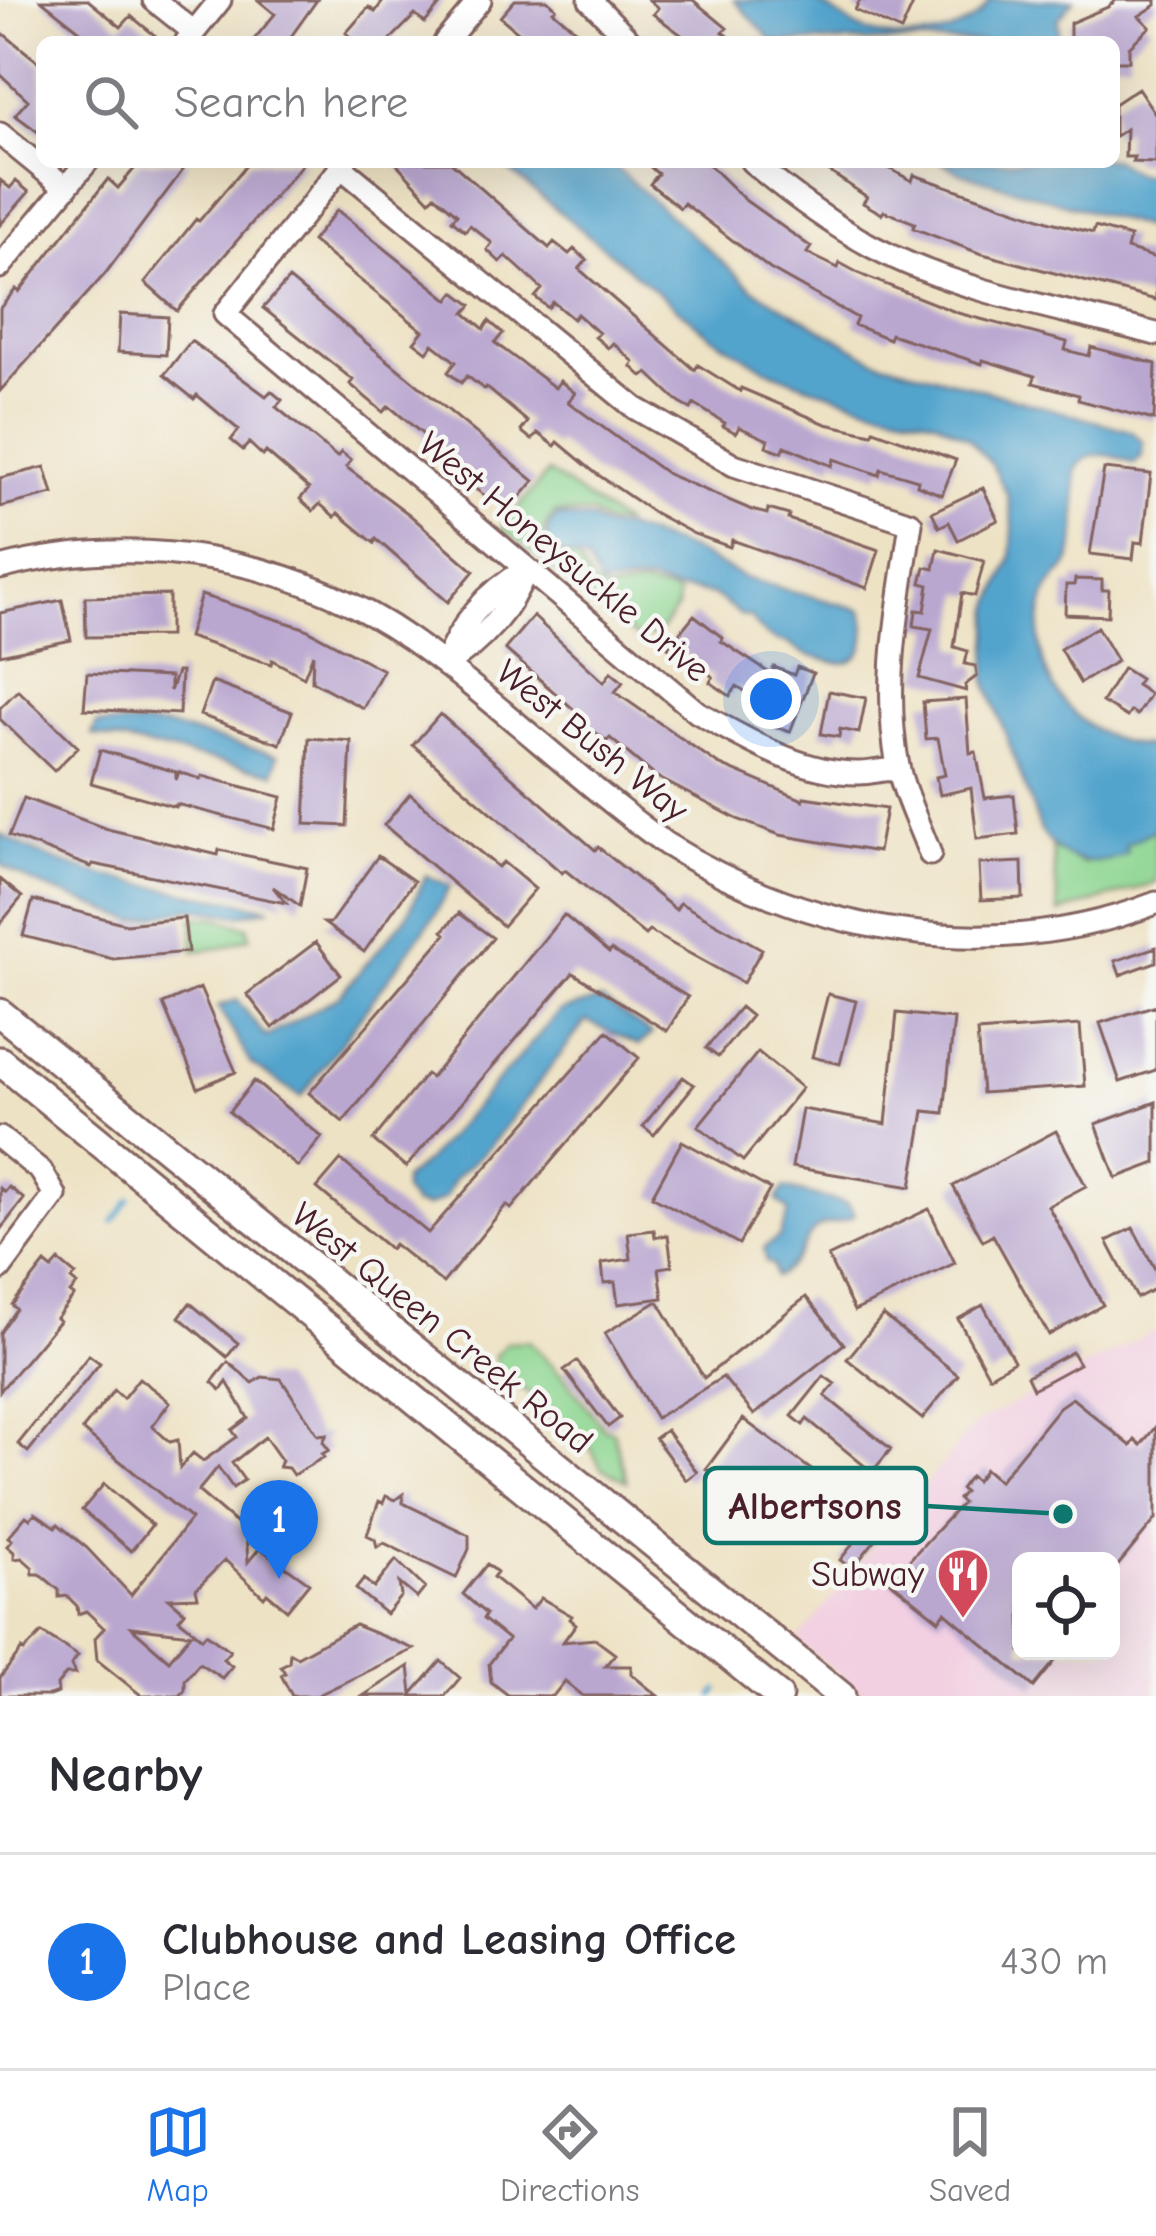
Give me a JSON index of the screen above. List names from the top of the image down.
{
  "streets": {
    "main road": ["West Queen Creek Road"],
    "street": ["West Honeysuckle Drive", "West Bush Way"]
  },
  "places": {
    "other": ["Albertsons"],
    "restaurant": ["Subway"]
  },
  "page": {
    "search": "Search here",
    "pins": "1",
    "heading": "Nearby",
    "list": [
      {
        "mark": "1",
        "name": "Clubhouse and Leasing Office",
        "note": "Place",
        "value": "430 m"
      }
    ],
    "nav": ["Map", "Directions", "Saved"]
  }
}
